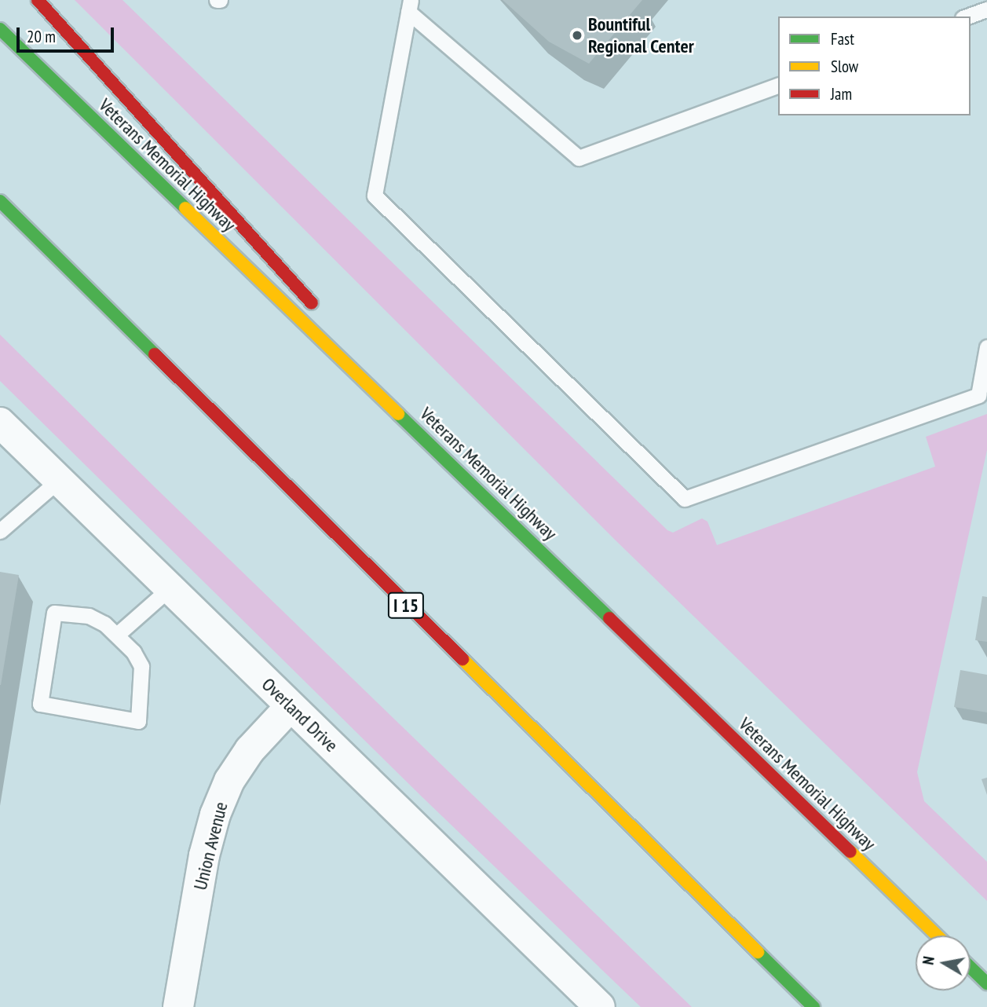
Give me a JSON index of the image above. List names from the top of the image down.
{
  "streets": {
    "highway": ["Veterans Memorial Highway", "I 15"],
    "street": ["Overland Drive", "Union Avenue"]
  },
  "crossings": [
    ["Overland Drive", "Union Avenue"]
  ],
  "places": ["Bountiful Regional Center"],
  "legend": ["Fast", "Slow", "Jam"],
  "scale_bar": "20 m",
  "north": "left"
}
